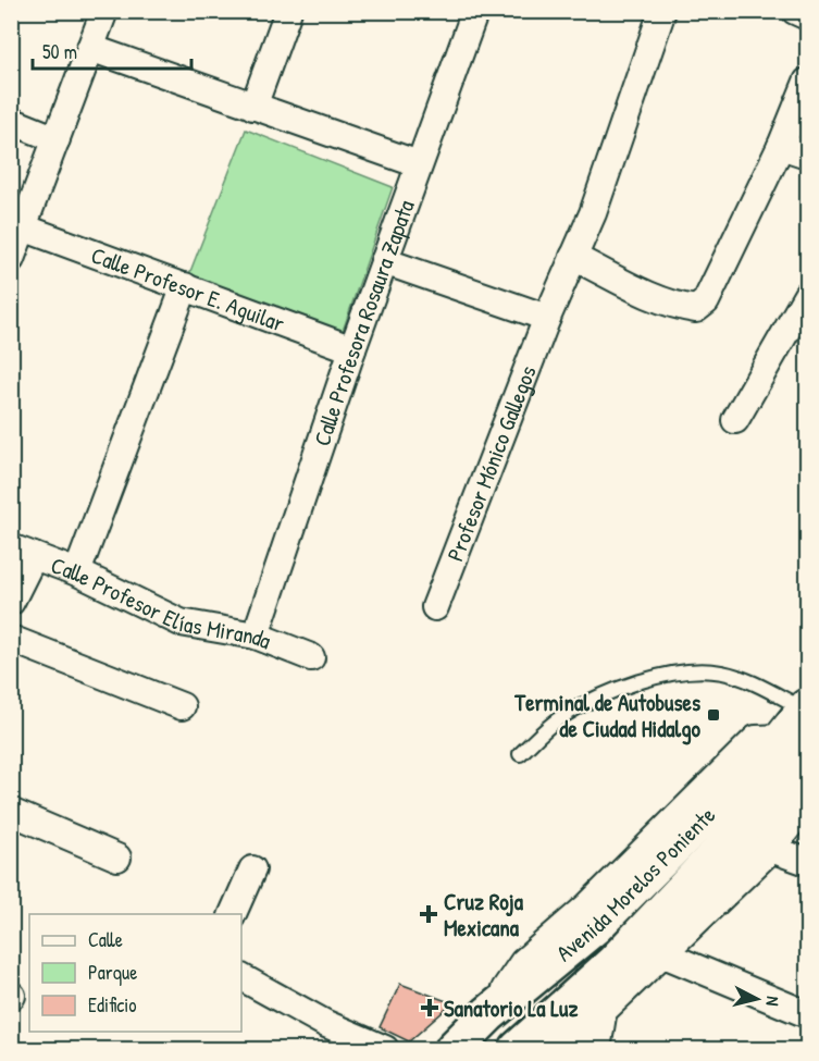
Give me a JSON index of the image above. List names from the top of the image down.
{
  "streets": {
    "main road": ["Avenida Morelos Poniente"],
    "street": [
      "Calle Profesor E. Aguilar",
      "Calle Profesora Rosaura Zapata",
      "Profesor Mónico Gallegos",
      "Calle Profesor Elías Miranda"
    ]
  },
  "crossings": [
    ["Calle Profesor E. Aguilar", "Calle Profesora Rosaura Zapata"],
    ["Calle Profesora Rosaura Zapata", "Calle Profesor Elías Miranda"]
  ],
  "places": {
    "transit": ["Terminal de Autobuses de Ciudad Hidalgo"],
    "health": ["Cruz Roja Mexicana", "Sanatorio La Luz"]
  },
  "legend": ["Calle", "Parque", "Edificio"],
  "scale_bar": "50 m",
  "north": "right"
}
